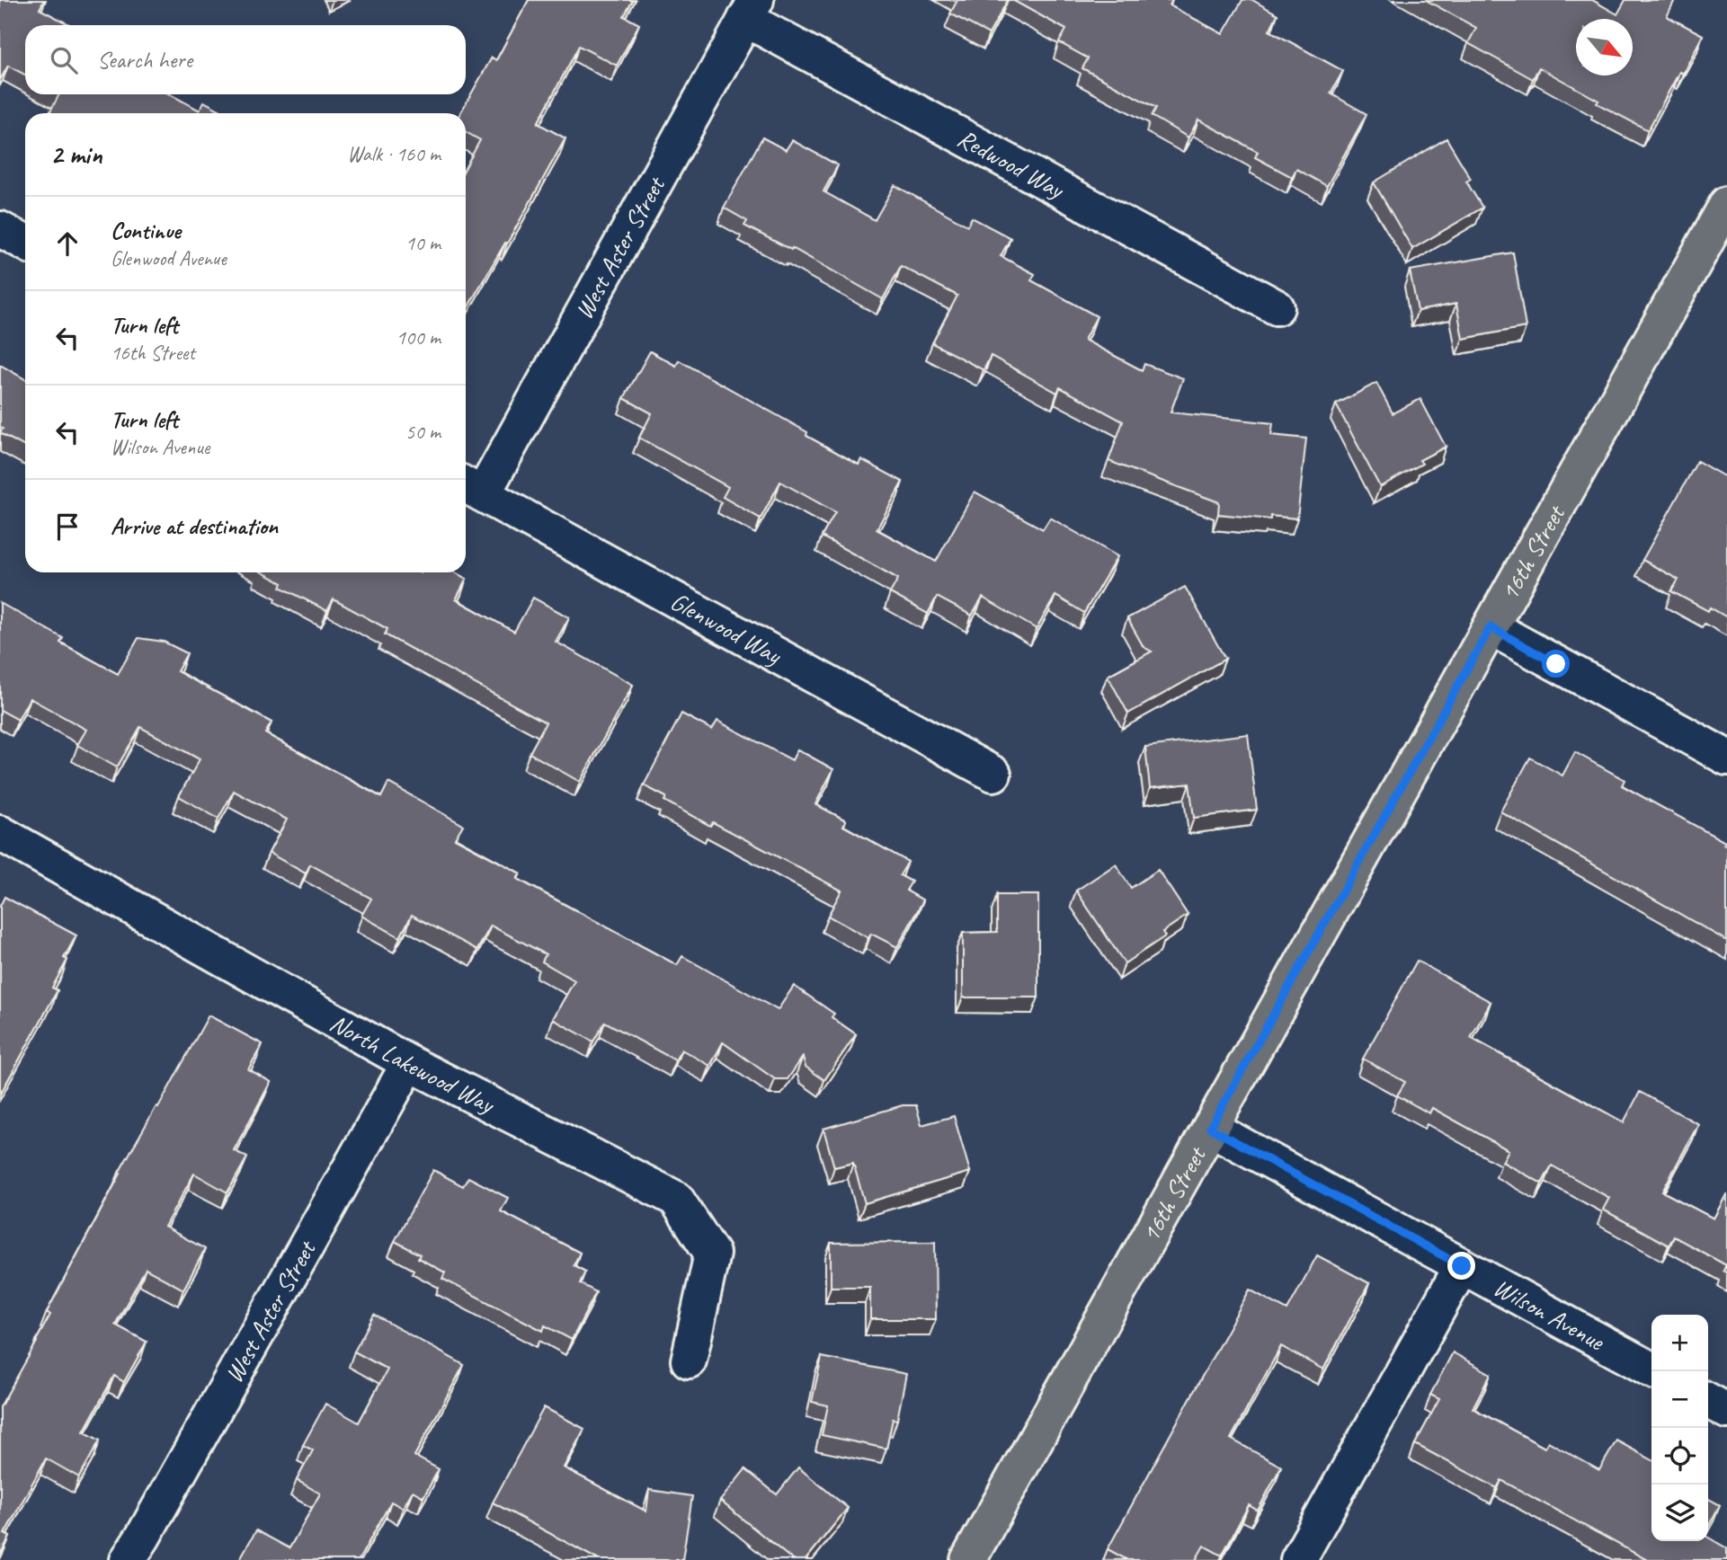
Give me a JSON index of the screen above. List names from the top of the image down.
{
  "streets": {
    "main road": ["16th Street"],
    "street": [
      "Redwood Way",
      "West Aster Street",
      "Glenwood Way",
      "North Lakewood Way",
      "Wilson Avenue"
    ]
  },
  "crossings": [
    ["Redwood Way", "West Aster Street"],
    ["West Aster Street", "Glenwood Way"],
    ["West Aster Street", "North Lakewood Way"],
    ["16th Street", "Wilson Avenue"]
  ],
  "north": "bottom right",
  "page": {
    "search": "Search here",
    "heading": ["2 min", "Walk · 160 m"],
    "list": [
      ["Continue", "Glenwood Avenue", "10 m"],
      ["Turn left", "16th Street", "100 m"],
      ["Turn left", "Wilson Avenue", "50 m"],
      "Arrive at destination"
    ],
    "map_buttons": ["+", "−"]
  }
}
